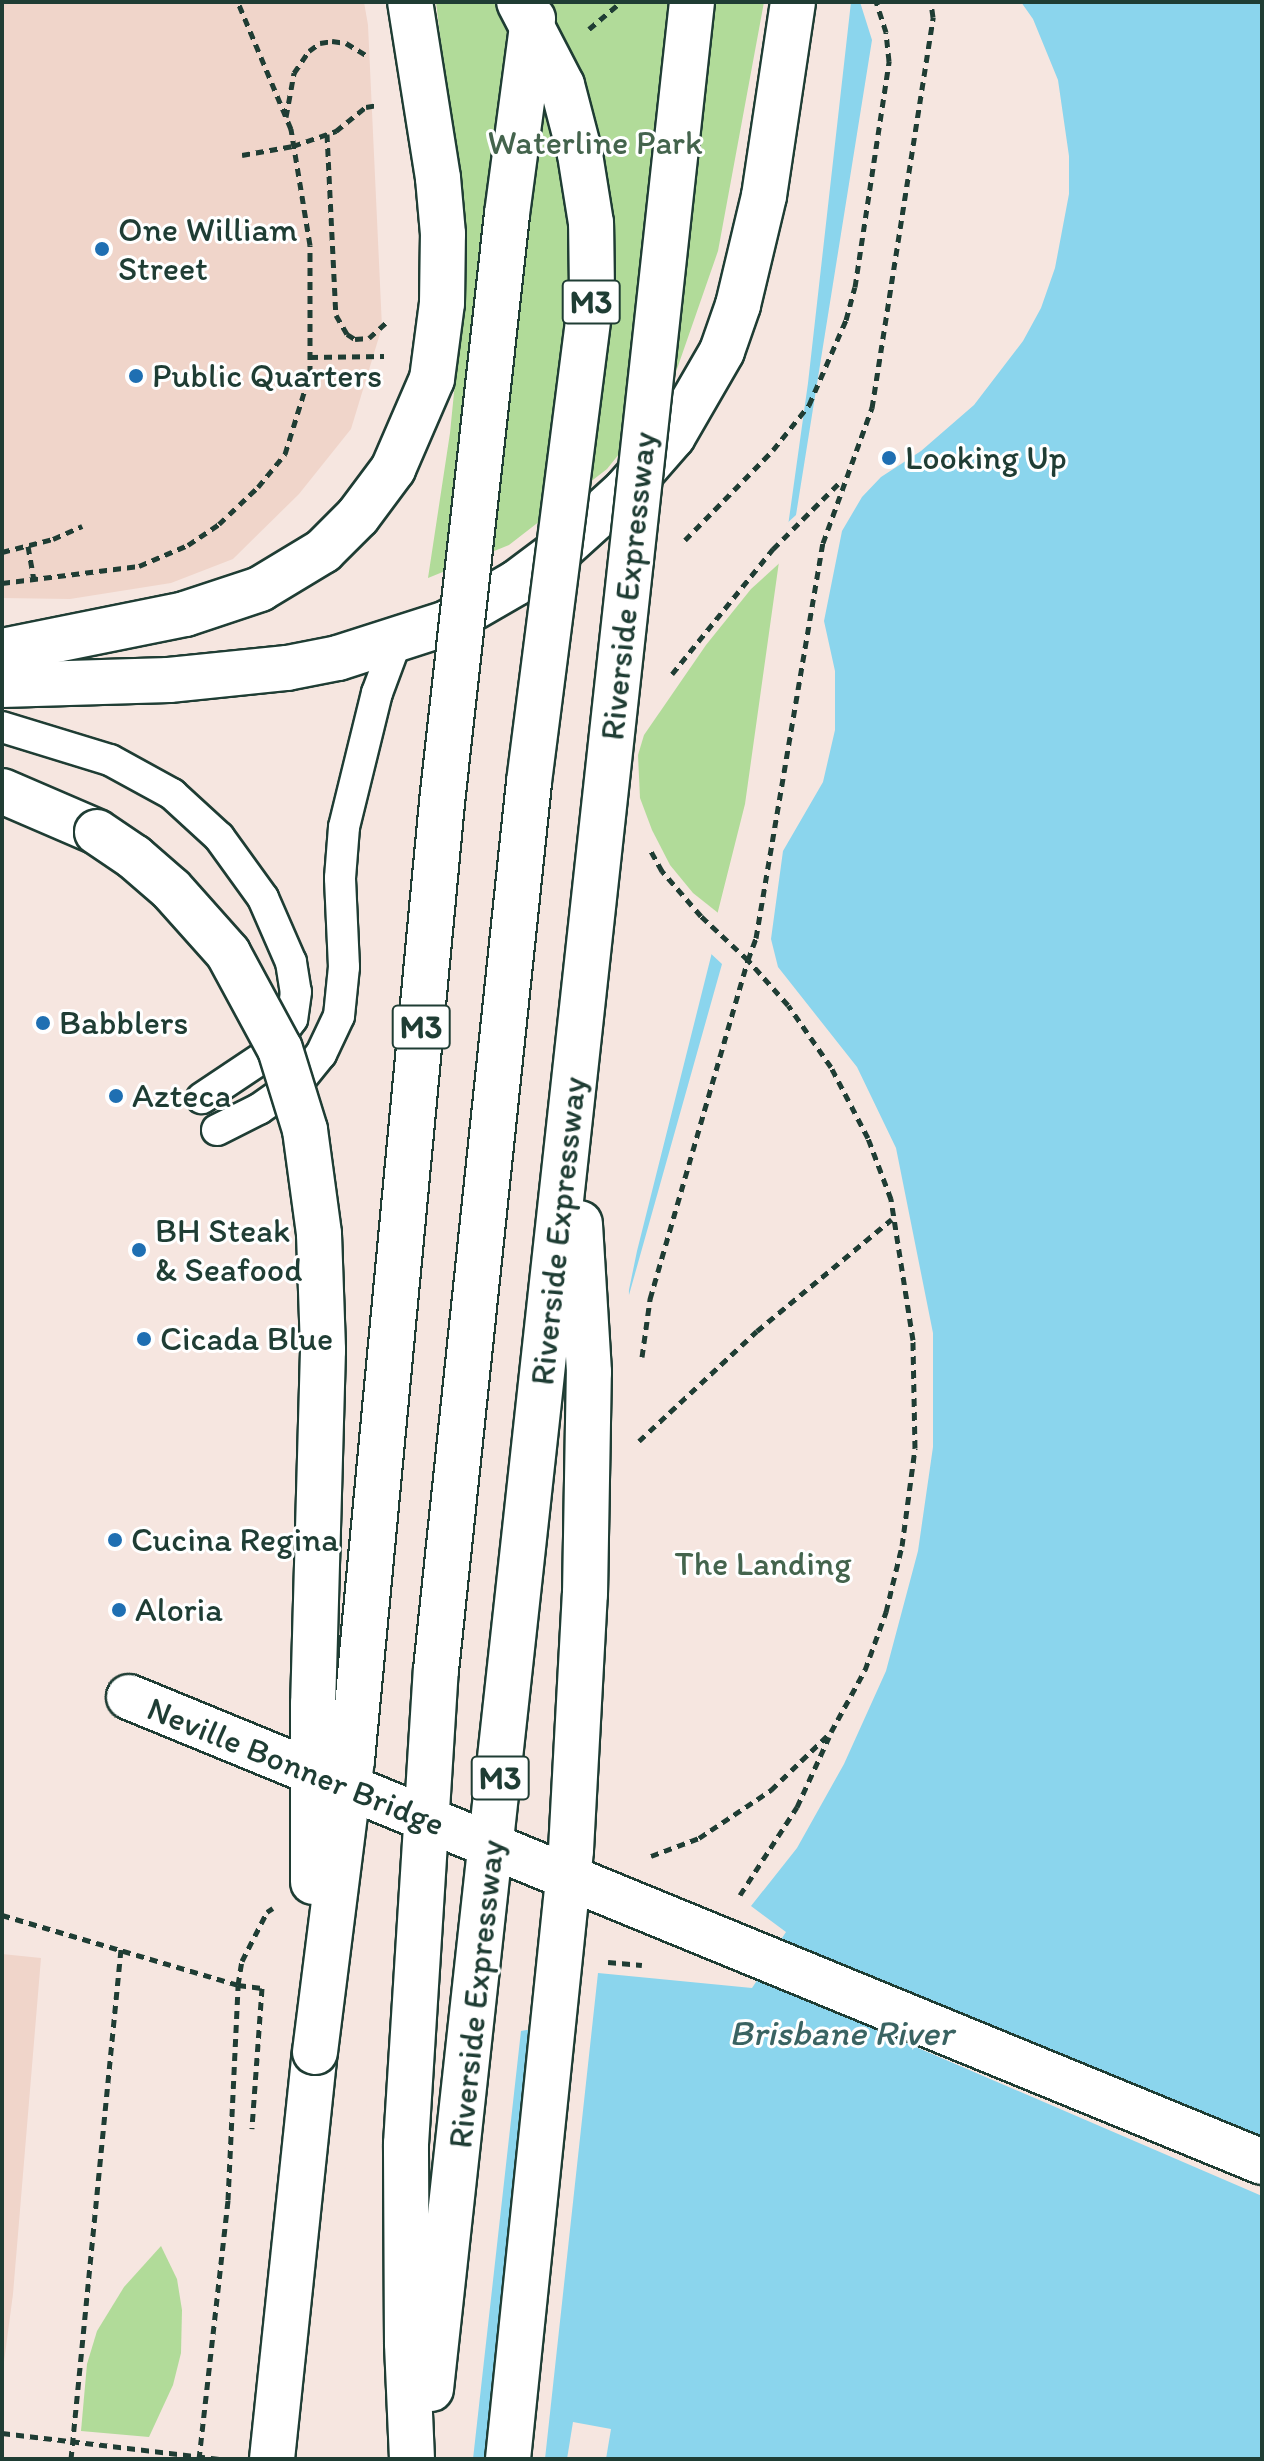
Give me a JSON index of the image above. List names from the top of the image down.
{
  "streets": {
    "main road": ["M3", "Riverside Expressway", "Neville Bonner Bridge"]
  },
  "crossings": [
    ["M3", "Riverside Expressway"]
  ],
  "water": ["Brisbane River"],
  "parks": ["Waterline Park", "The Landing"],
  "places": [
    "One William Street",
    "Public Quarters",
    "Looking Up",
    "Babblers",
    "Azteca",
    "BH Steak & Seafood",
    "Cicada Blue",
    "Cucina Regina",
    "Aloria"
  ]
}
